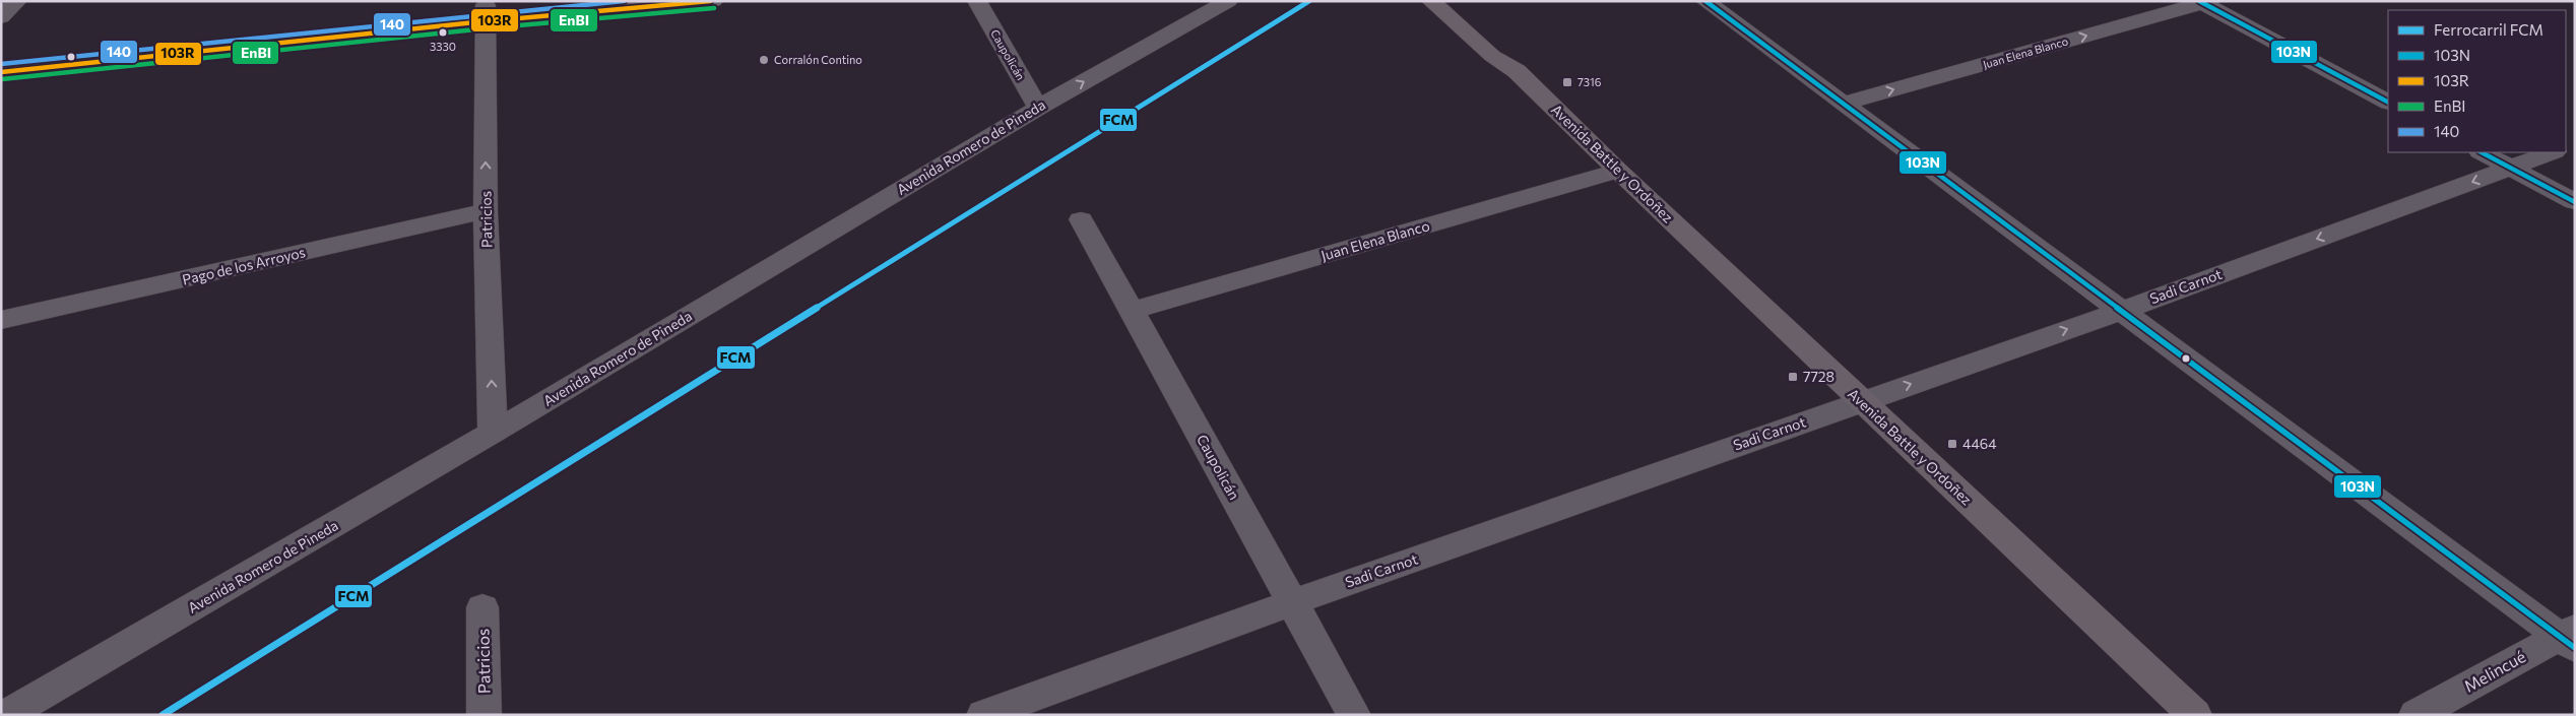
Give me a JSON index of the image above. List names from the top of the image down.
{
  "streets": {
    "main road": ["Avenida Battle y Ordoñez"],
    "street": [
      "Juan Elena Blanco",
      "Caupolicán",
      "Avenida Romero de Pineda",
      "Patricios",
      "Pago de los Arroyos",
      "Sadi Carnot",
      "Melincué"
    ]
  },
  "crossings": [
    ["Juan Elena Blanco", "Caupolicán"],
    ["Juan Elena Blanco", "Avenida Battle y Ordoñez"],
    ["Caupolicán", "Avenida Romero de Pineda"],
    ["Caupolicán", "Sadi Carnot"],
    ["Avenida Romero de Pineda", "Patricios"],
    ["Avenida Battle y Ordoñez", "Sadi Carnot"],
    ["Patricios", "Pago de los Arroyos"]
  ],
  "one_way": ["Juan Elena Blanco", "Patricios"],
  "places": {
    "other": ["3330", "Corralón Contino"],
    "transit": ["7316", "7728", "4464"]
  },
  "lines": [
    "rail line FCM",
    "transit line 103N",
    "transit line 103R",
    "transit line 140",
    "transit line EnBI"
  ],
  "legend": [
    "Ferrocarril FCM",
    "103N",
    "103R",
    "EnBI",
    "140"
  ]
}
